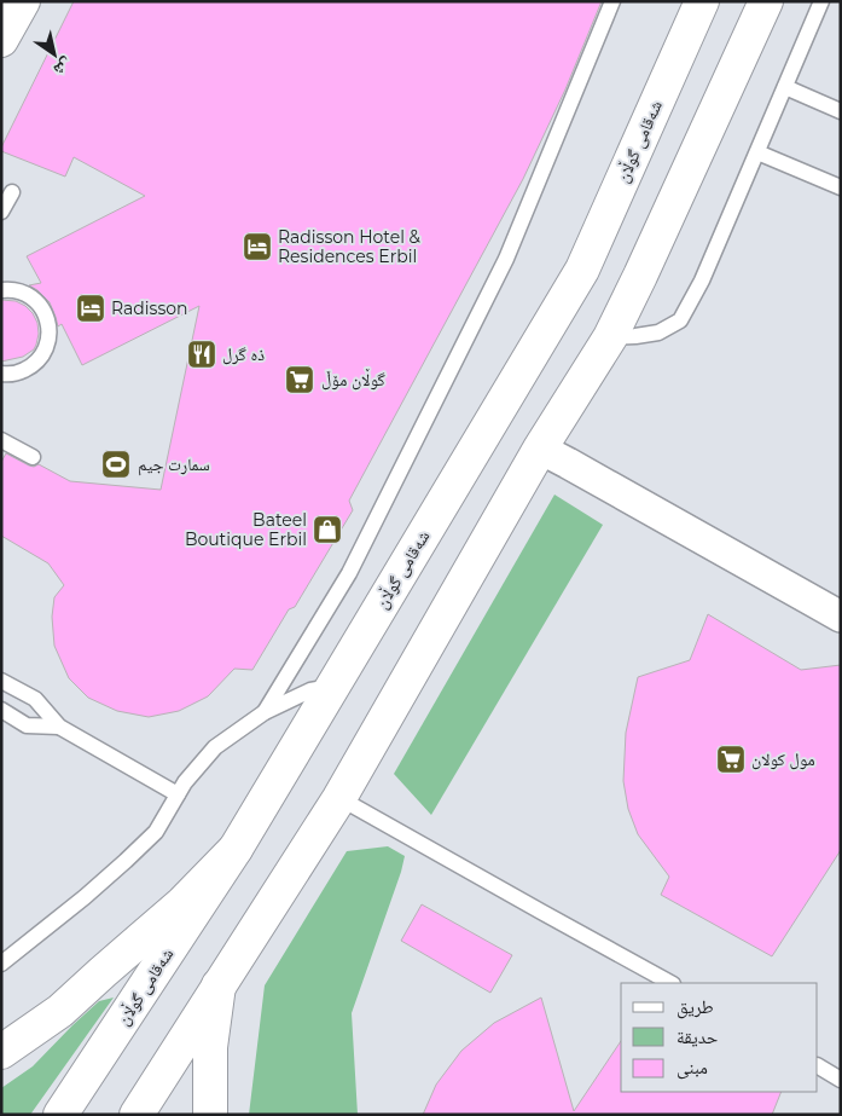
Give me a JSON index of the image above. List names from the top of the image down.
{
  "streets": {
    "main road": ["شەقامی گوڵان"]
  },
  "places": {
    "hotel": ["Radisson Hotel & Residences Erbil", "Radisson"],
    "restaurant": ["ذه گرل"],
    "supermarket": ["گوڵان مۆڵ", "مول كولان"],
    "sports": ["سمارت جیم"],
    "shop": ["Bateel Boutique Erbil"]
  },
  "legend": ["طريق", "حديقة", "مبنى"],
  "north": "bottom right"
}
